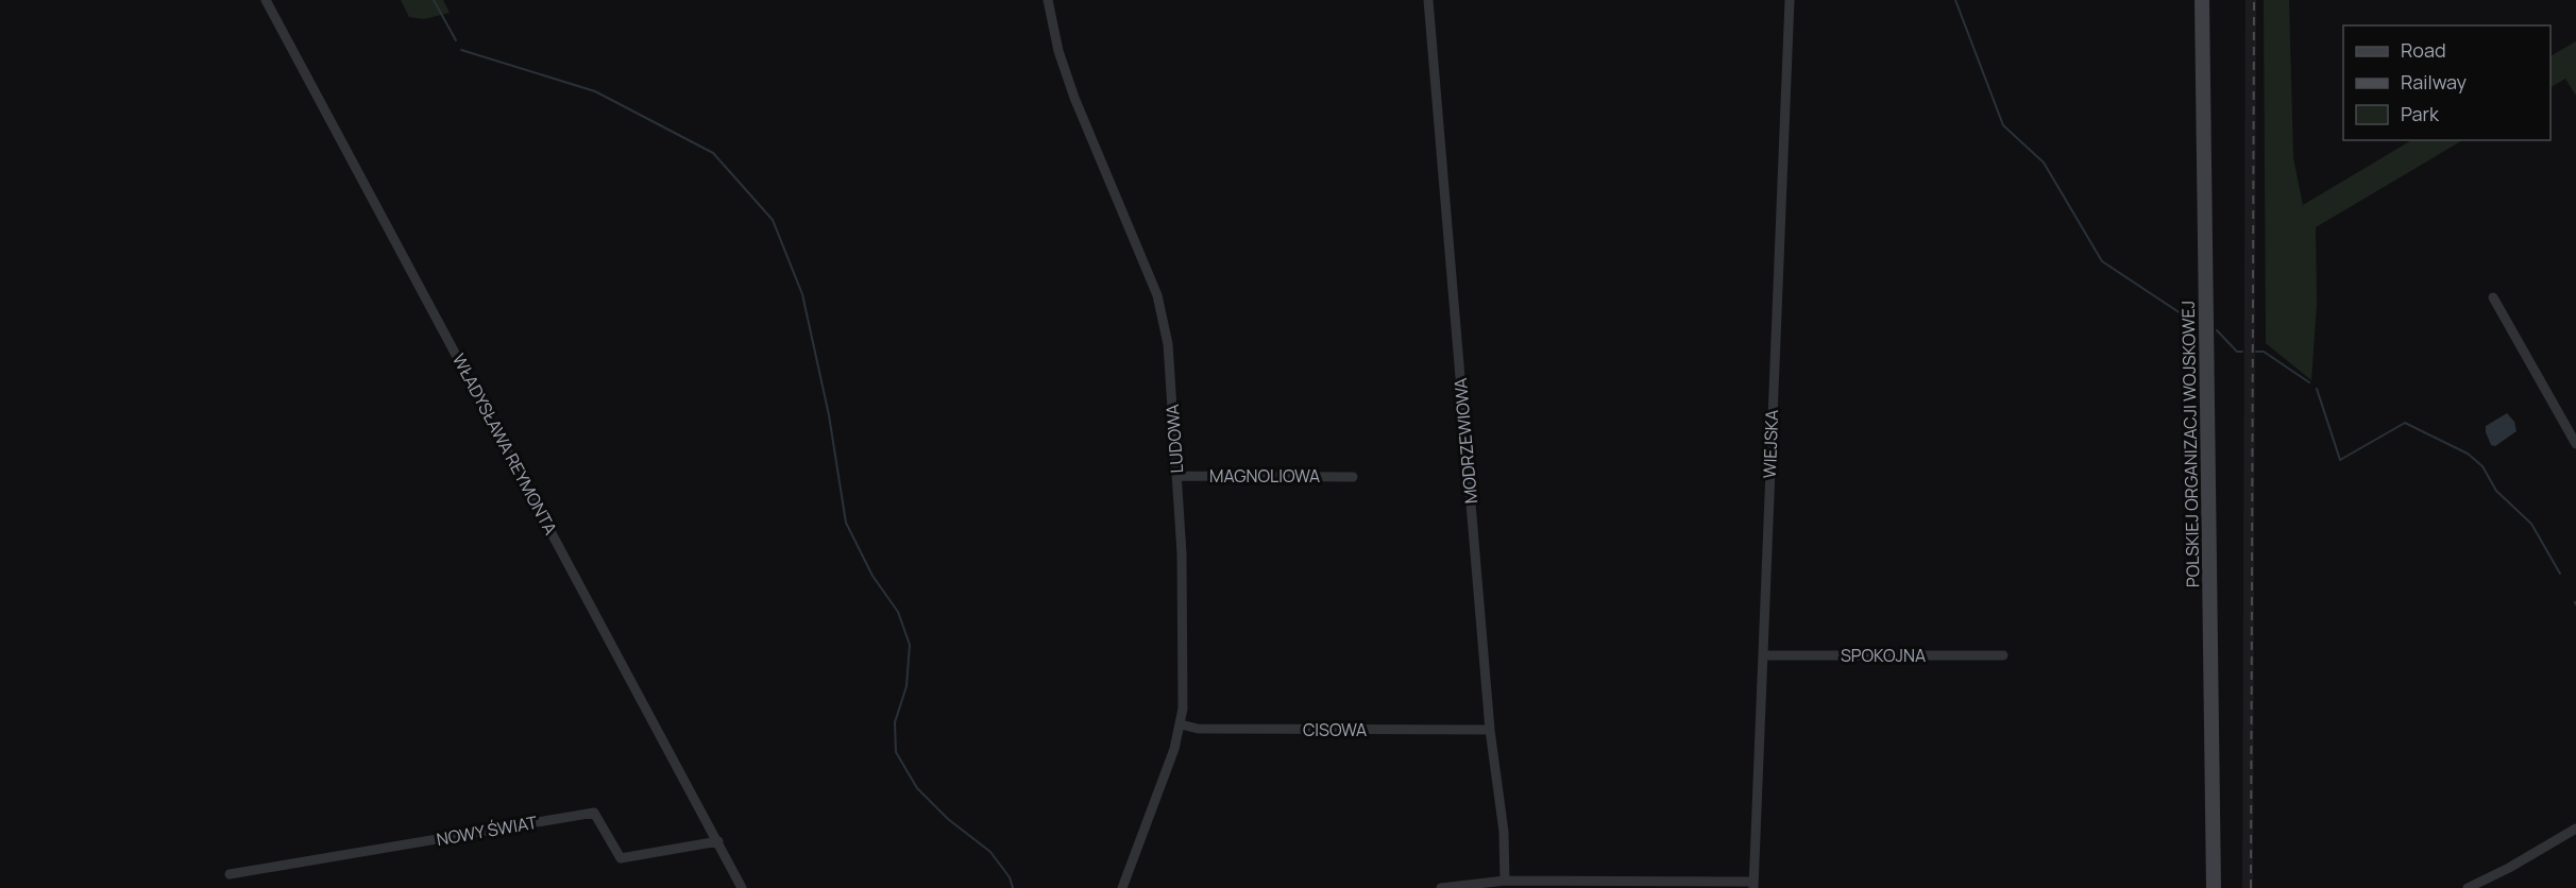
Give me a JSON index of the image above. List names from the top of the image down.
{
  "streets": {
    "main road": ["POLSKIEJ ORGANIZACJI WOJSKOWEJ"],
    "street": [
      "LUDOWA",
      "MODRZEWIOWA",
      "WŁADYSŁAWA REYMONTA",
      "WIEJSKA",
      "MAGNOLIOWA",
      "SPOKOJNA",
      "CISOWA",
      "NOWY ŚWIAT"
    ]
  },
  "crossings": [
    ["LUDOWA", "MAGNOLIOWA"],
    ["LUDOWA", "CISOWA"],
    ["MODRZEWIOWA", "CISOWA"],
    ["WŁADYSŁAWA REYMONTA", "NOWY ŚWIAT"],
    ["WIEJSKA", "SPOKOJNA"]
  ],
  "legend": ["Road", "Railway", "Park"]
}
